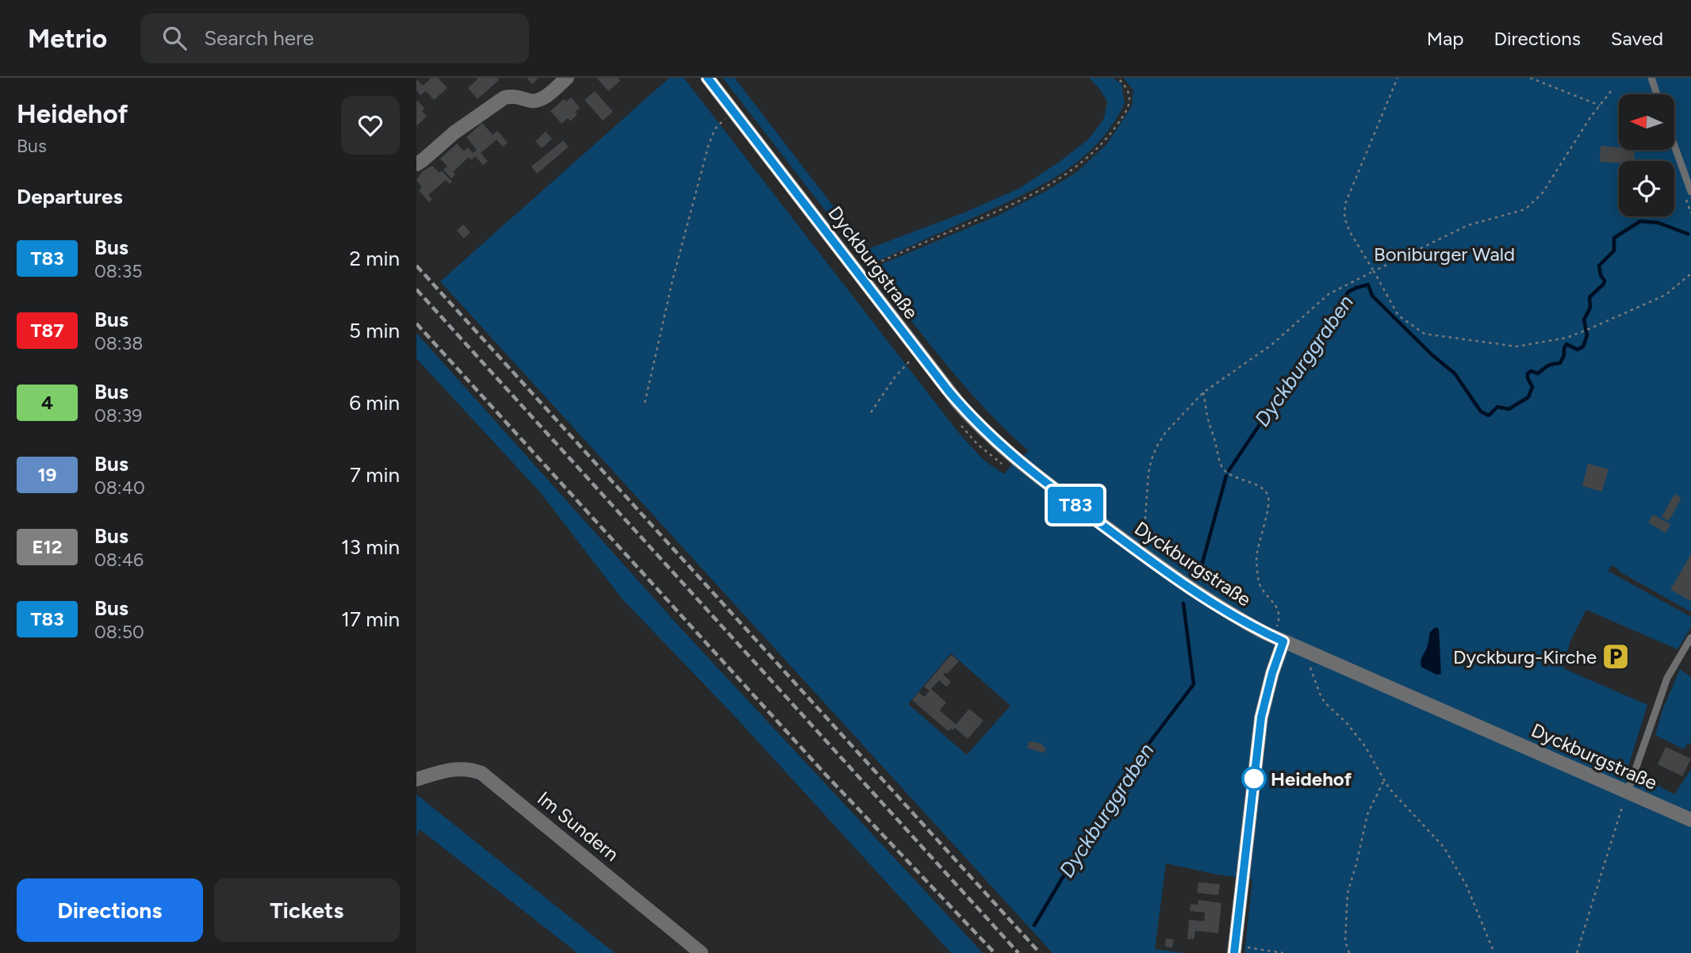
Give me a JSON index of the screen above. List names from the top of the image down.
{
  "streets": {
    "street": ["Dyckburgstraße", "Im Sundern"]
  },
  "water": ["Dyckburggraben"],
  "parks": ["Boniburger Wald"],
  "places": {
    "parking": ["Dyckburg-Kirche"],
    "other": ["Heidehof"]
  },
  "lines": ["bus line T83"],
  "north": "left",
  "page": {
    "header": "Metrio",
    "search": "Search here",
    "nav": ["Map", "Directions", "Saved"],
    "heading": [
      ["Heidehof", "Bus"],
      "Departures"
    ],
    "on_map": "T83",
    "list": [
      {
        "mark": "T83",
        "name": "Bus",
        "note": "08:35",
        "value": "2 min"
      },
      {
        "mark": "T87",
        "name": "Bus",
        "note": "08:38",
        "value": "5 min"
      },
      {
        "mark": "4",
        "name": "Bus",
        "note": "08:39",
        "value": "6 min"
      },
      {
        "mark": "19",
        "name": "Bus",
        "note": "08:40",
        "value": "7 min"
      },
      {
        "mark": "E12",
        "name": "Bus",
        "note": "08:46",
        "value": "13 min"
      },
      {
        "mark": "T83",
        "name": "Bus",
        "note": "08:50",
        "value": "17 min"
      }
    ],
    "buttons": ["Directions", "Tickets"]
  }
}
